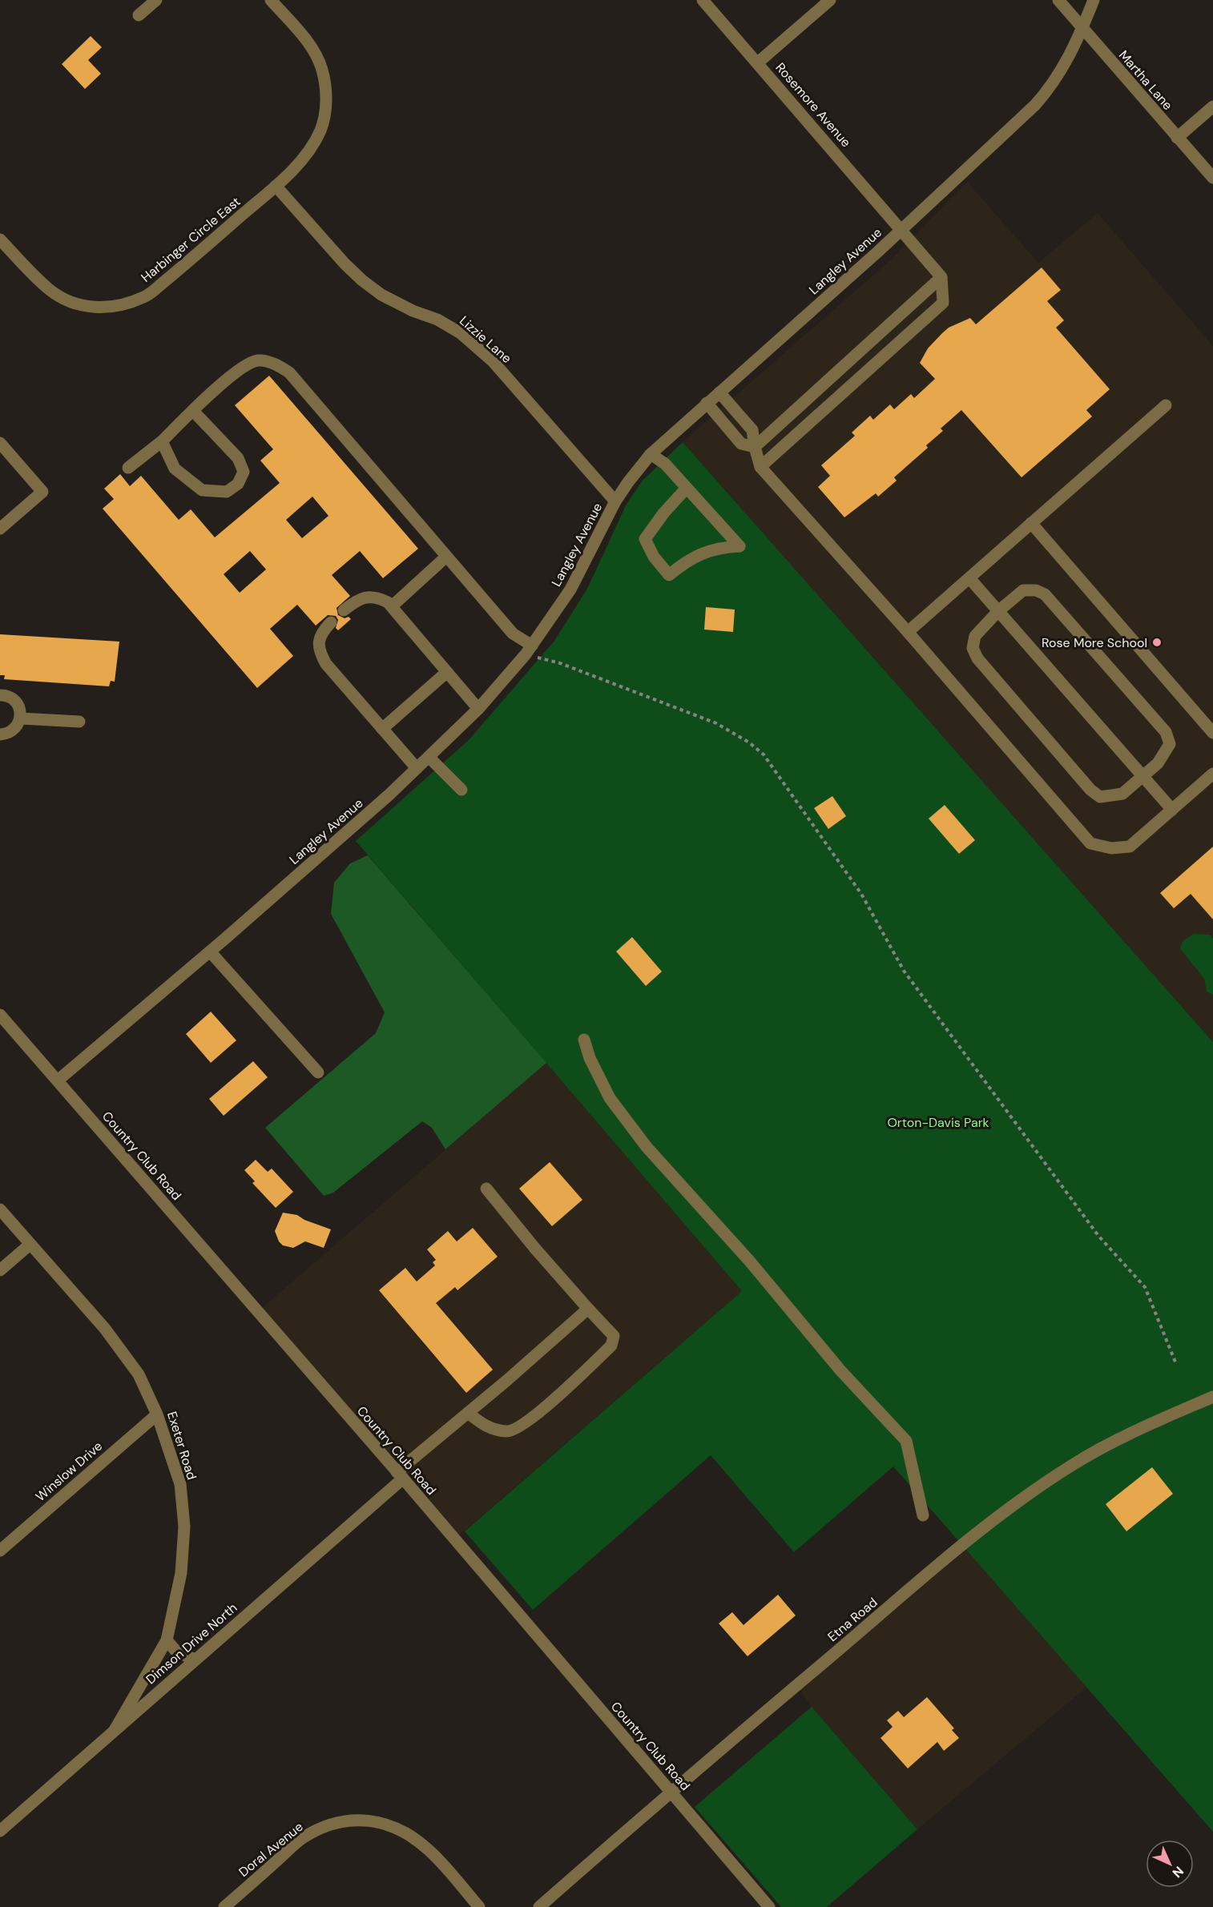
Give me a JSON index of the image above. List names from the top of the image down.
{
  "streets": {
    "street": [
      "Martha Lane",
      "Rosemore Avenue",
      "Harbinger Circle East",
      "Langley Avenue",
      "Lizzie Lane",
      "Country Club Road",
      "Exeter Road",
      "Winslow Drive",
      "Etna Road",
      "Dimson Drive North",
      "Doral Avenue"
    ]
  },
  "crossings": [
    ["Martha Lane", "Langley Avenue"],
    ["Rosemore Avenue", "Langley Avenue"],
    ["Harbinger Circle East", "Lizzie Lane"],
    ["Langley Avenue", "Lizzie Lane"],
    ["Langley Avenue", "Country Club Road"],
    ["Country Club Road", "Etna Road"],
    ["Country Club Road", "Dimson Drive North"],
    ["Exeter Road", "Winslow Drive"],
    ["Exeter Road", "Dimson Drive North"]
  ],
  "parks": ["Orton-Davis Park"],
  "places": ["Rose More School"],
  "north": "bottom right"
}
